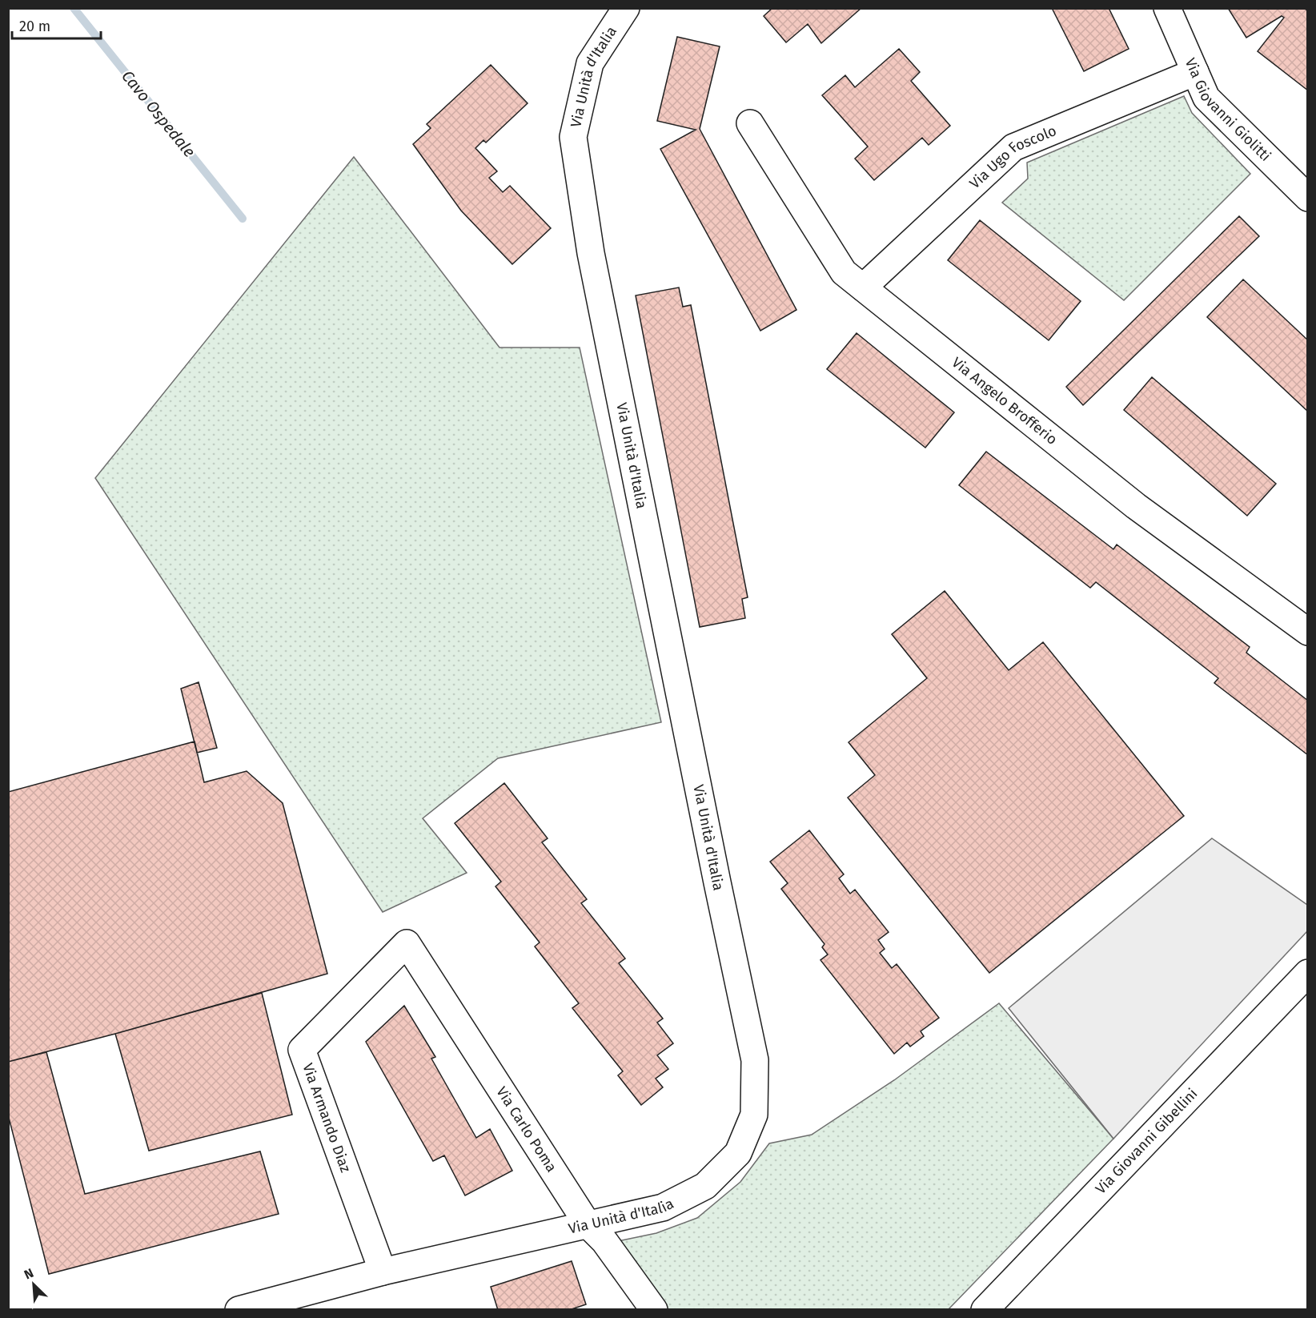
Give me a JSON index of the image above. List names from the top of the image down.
{
  "streets": {
    "street": [
      "Via Unità d'Italia",
      "Via Giovanni Giolitti",
      "Via Ugo Foscolo",
      "Via Angelo Brofferio",
      "Via Armando Diaz",
      "Via Carlo Poma",
      "Via Giovanni Gibellini"
    ]
  },
  "crossings": [
    ["Via Unità d'Italia", "Via Armando Diaz"],
    ["Via Unità d'Italia", "Via Carlo Poma"],
    ["Via Giovanni Giolitti", "Via Ugo Foscolo"],
    ["Via Ugo Foscolo", "Via Angelo Brofferio"],
    ["Via Armando Diaz", "Via Carlo Poma"]
  ],
  "water": ["Cavo Ospedale"],
  "scale_bar": "20 m",
  "north": "top left"
}
